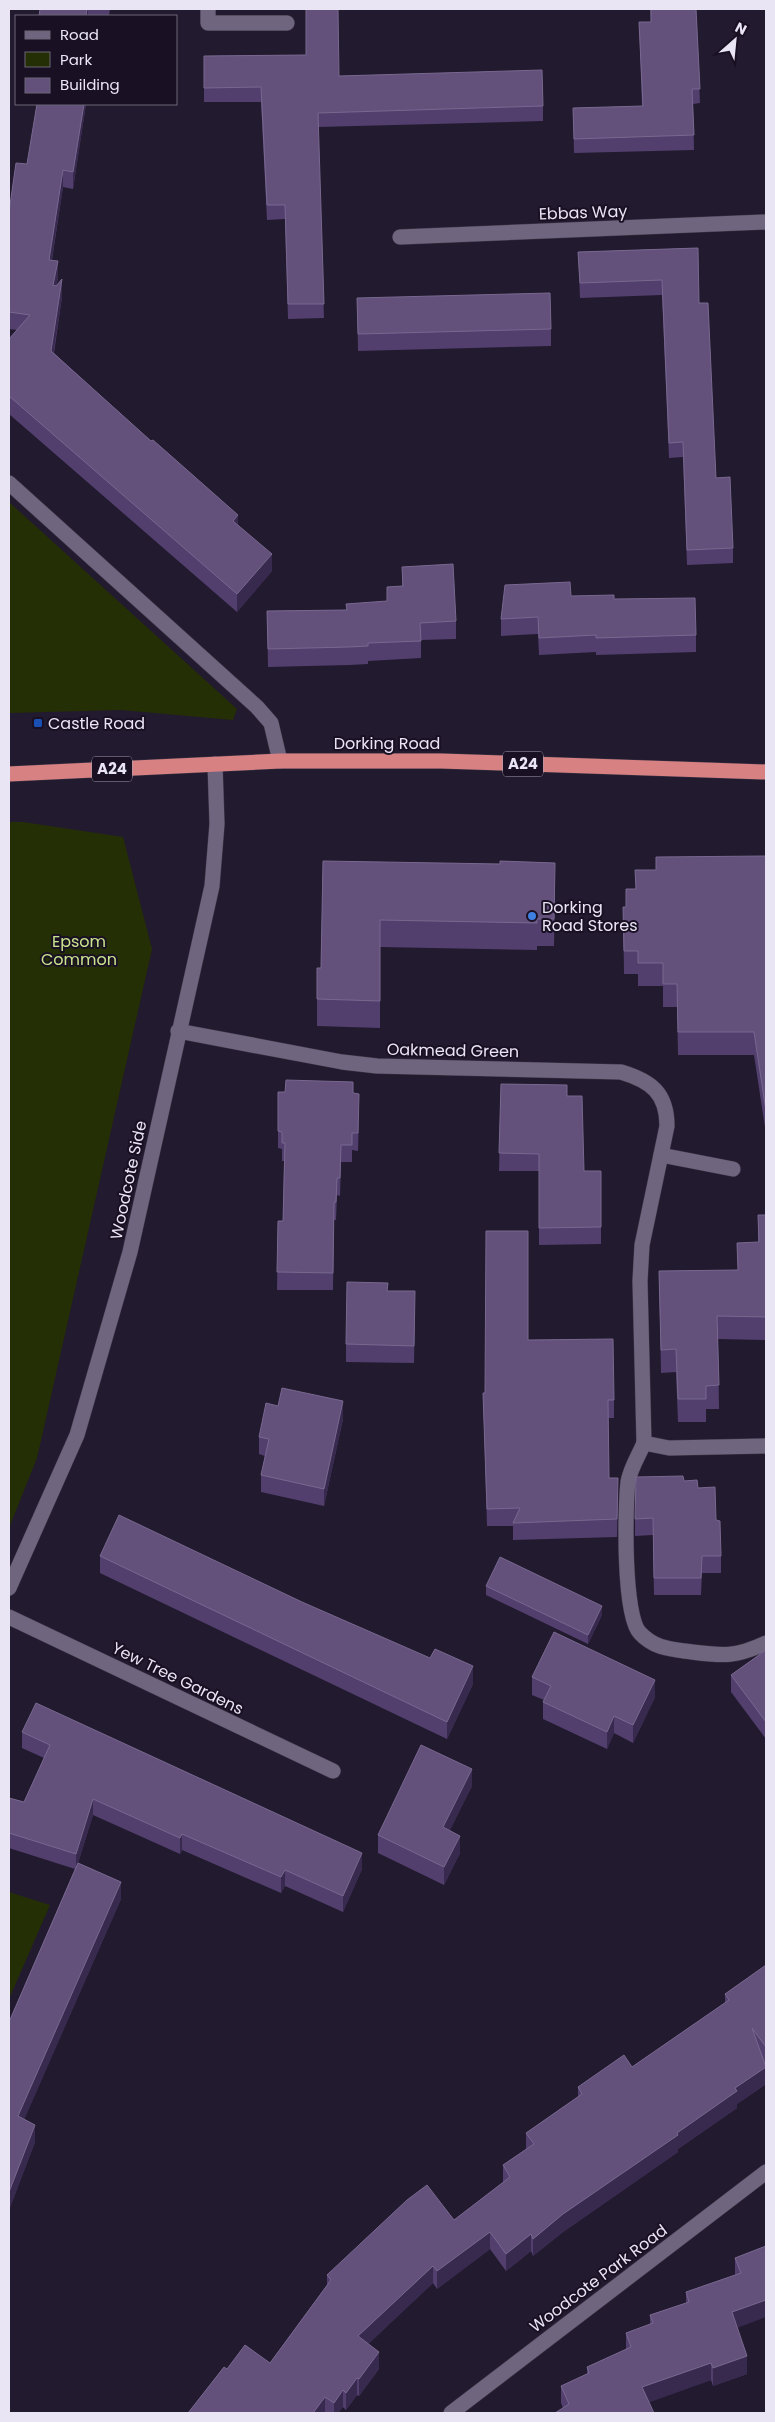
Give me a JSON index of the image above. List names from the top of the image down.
{
  "streets": {
    "highway": ["Dorking Road", "A24"],
    "street": [
      "Ebbas Way",
      "Oakmead Green",
      "Woodcote Side",
      "Yew Tree Gardens",
      "Woodcote Park Road"
    ]
  },
  "crossings": [
    ["Dorking Road", "Woodcote Side"],
    ["Oakmead Green", "Woodcote Side"]
  ],
  "parks": ["Epsom Common"],
  "places": {
    "transit": ["Castle Road"],
    "other": ["Dorking Road Stores"]
  },
  "legend": ["Road", "Park", "Building"],
  "north": "top right"
}
